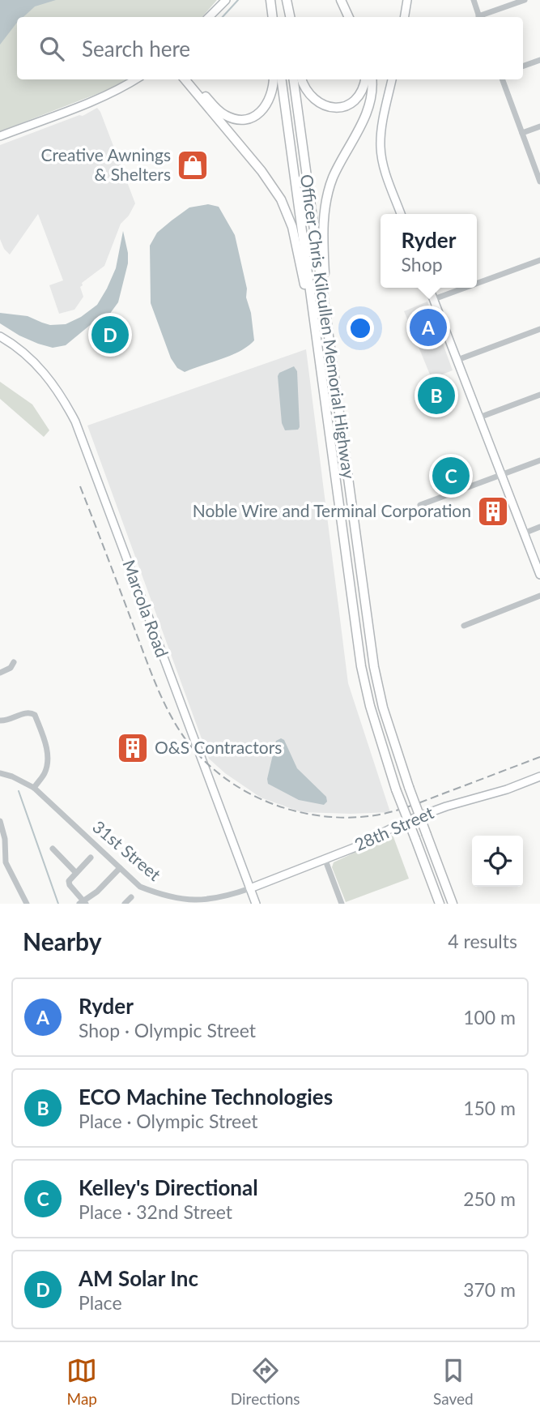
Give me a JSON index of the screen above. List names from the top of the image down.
{
  "streets": {
    "highway": ["Officer Chris Kilcullen Memorial Highway"],
    "main road": ["Marcola Road", "28th Street"],
    "street": ["31st Street"]
  },
  "crossings": [
    ["Marcola Road", "28th Street"],
    ["Marcola Road", "31st Street"],
    ["28th Street", "31st Street"]
  ],
  "places": {
    "shop": ["Creative Awnings & Shelters"],
    "building": ["Noble Wire and Terminal Corporation", "O&S Contractors"]
  },
  "page": {
    "search": "Search here",
    "popup": ["Ryder", "Shop"],
    "pins": [
      "A",
      "D",
      "B",
      "C"
    ],
    "heading": ["Nearby", "4 results"],
    "list": [
      {
        "mark": "A",
        "name": "Ryder",
        "note": "Shop · Olympic Street",
        "value": "100 m"
      },
      {
        "mark": "B",
        "name": "ECO Machine Technologies",
        "note": "Place · Olympic Street",
        "value": "150 m"
      },
      {
        "mark": "C",
        "name": "Kelley's Directional",
        "note": "Place · 32nd Street",
        "value": "250 m"
      },
      {
        "mark": "D",
        "name": "AM Solar Inc",
        "note": "Place",
        "value": "370 m"
      }
    ],
    "nav": ["Map", "Directions", "Saved"]
  }
}
